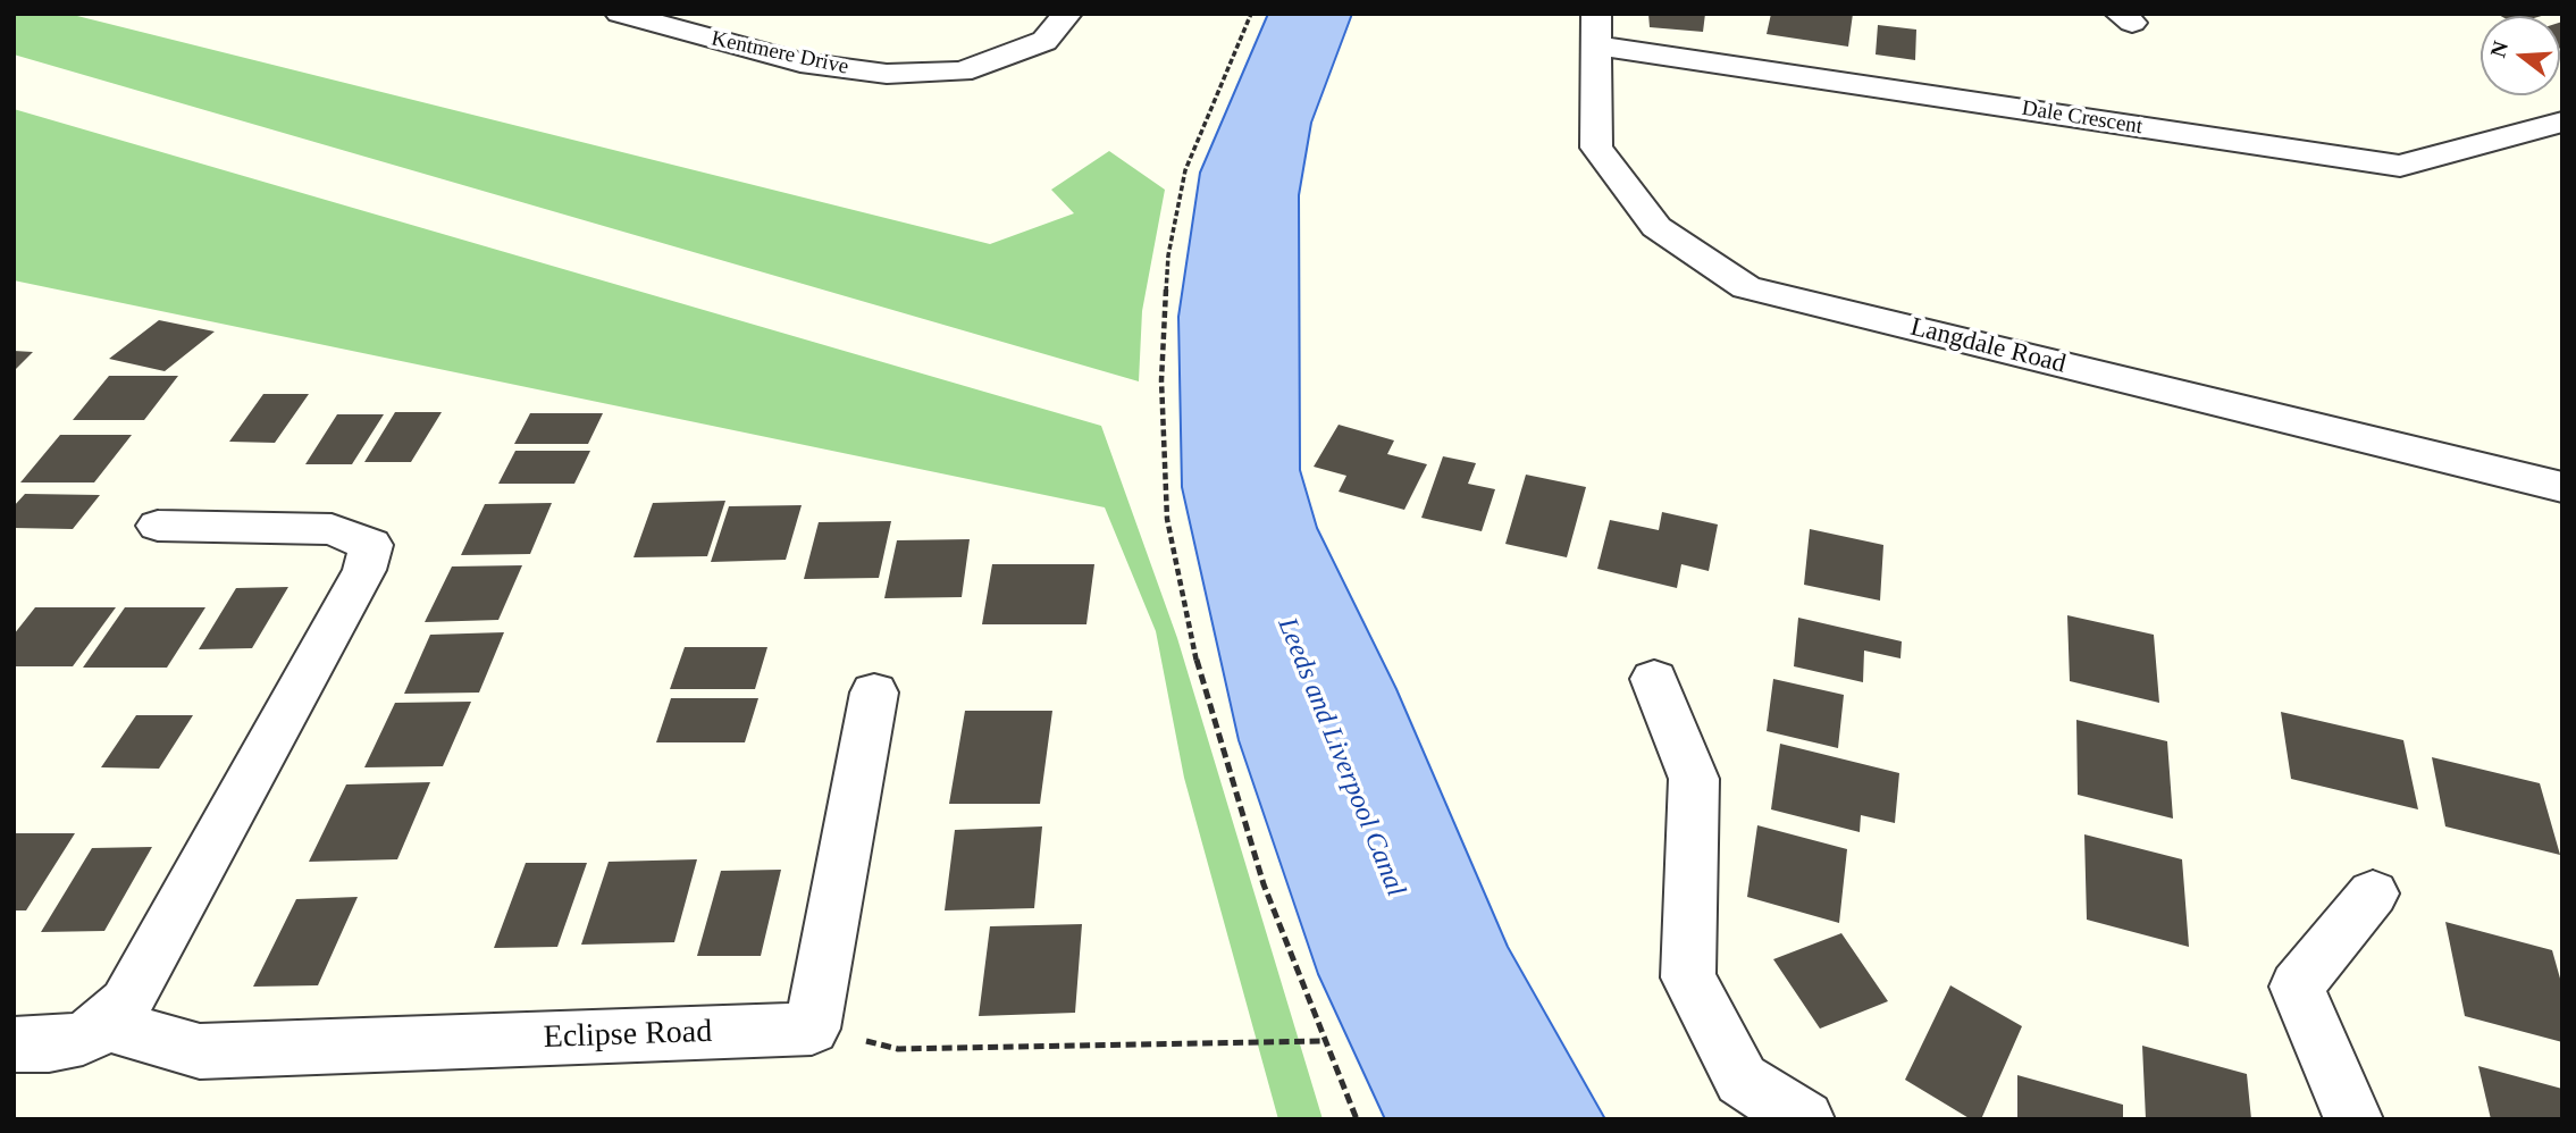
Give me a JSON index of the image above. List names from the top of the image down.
{
  "streets": {
    "street": [
      "Kentmere Drive",
      "Dale Crescent",
      "Langdale Road",
      "Eclipse Road"
    ]
  },
  "crossings": [
    ["Dale Crescent", "Langdale Road"]
  ],
  "water": ["Leeds and Liverpool Canal"],
  "north": "left"
}
